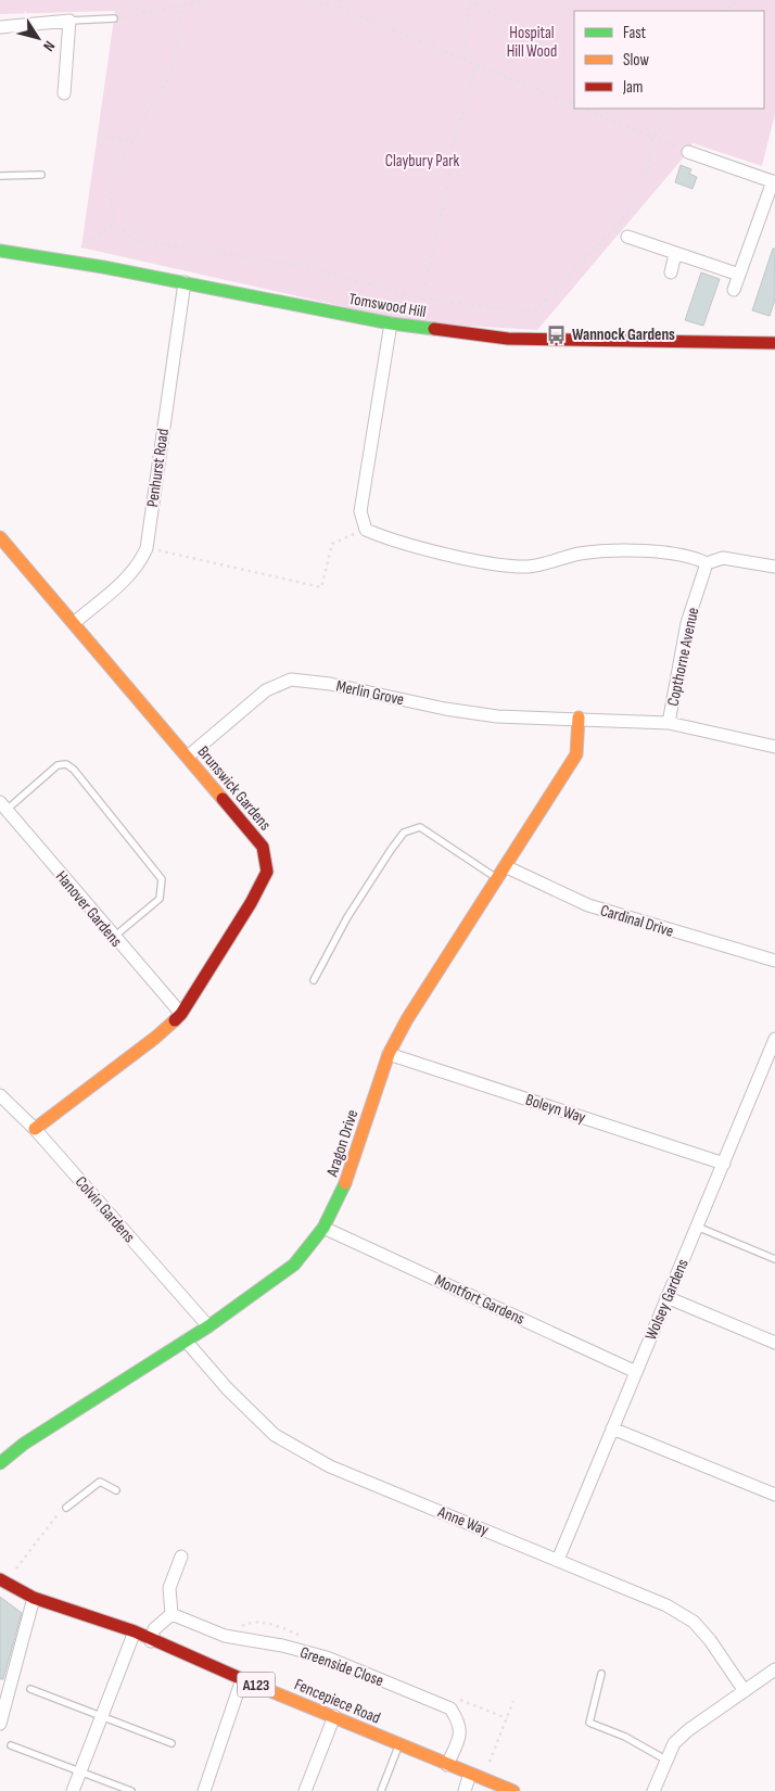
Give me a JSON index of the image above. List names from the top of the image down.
{
  "streets": {
    "street": [
      "Tomswood Hill",
      "Penhurst Road",
      "Copthorne Avenue",
      "Merlin Grove",
      "Brunswick Gardens",
      "Hanover Gardens",
      "Cardinal Drive",
      "Boleyn Way",
      "Aragon Drive",
      "Colvin Gardens",
      "Montfort Gardens",
      "Wolsey Gardens",
      "Anne Way",
      "Greenside Close",
      "A123",
      "Fencepiece Road"
    ]
  },
  "crossings": [
    ["Tomswood Hill", "Penhurst Road"],
    ["Penhurst Road", "Brunswick Gardens"],
    ["Copthorne Avenue", "Merlin Grove"],
    ["Merlin Grove", "Brunswick Gardens"],
    ["Merlin Grove", "Aragon Drive"],
    ["Brunswick Gardens", "Hanover Gardens"],
    ["Brunswick Gardens", "Colvin Gardens"],
    ["Cardinal Drive", "Aragon Drive"],
    ["Boleyn Way", "Aragon Drive"],
    ["Boleyn Way", "Wolsey Gardens"],
    ["Aragon Drive", "Colvin Gardens"],
    ["Aragon Drive", "Montfort Gardens"],
    ["Aragon Drive", "Anne Way"],
    ["Montfort Gardens", "Wolsey Gardens"],
    ["Wolsey Gardens", "Anne Way"],
    ["Greenside Close", "Fencepiece Road"]
  ],
  "parks": ["Hospital Hill Wood", "Claybury Park"],
  "places": {
    "bus stop": ["Wannock Gardens"]
  },
  "legend": ["Fast", "Slow", "Jam"],
  "north": "bottom right"
}
